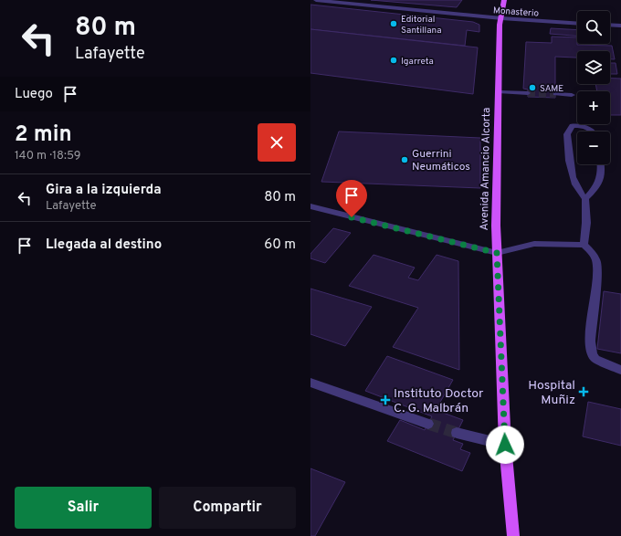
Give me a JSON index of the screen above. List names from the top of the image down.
{
  "streets": {
    "main road": ["Avenida Amancio Alcorta"],
    "street": ["Monasterio"]
  },
  "crossings": [
    ["Monasterio", "Avenida Amancio Alcorta"]
  ],
  "places": {
    "other": [
      "Editorial Santillana",
      "Igarreta",
      "SAME",
      "Guerrini Neumáticos"
    ],
    "health": ["Hospital Muñiz", "Instituto Doctor C. G. Malbrán"]
  },
  "page": {
    "turn": ["80 m", "Lafayette"],
    "map_buttons": ["+", "−"],
    "then": "Luego",
    "heading": ["2 min", "140 m · 18:59"],
    "list": [
      {
        "name": "Gira a la izquierda",
        "note": "Lafayette",
        "value": "80 m"
      },
      {
        "name": "Llegada al destino",
        "value": "60 m"
      }
    ],
    "buttons": ["Salir", "Compartir"]
  }
}
